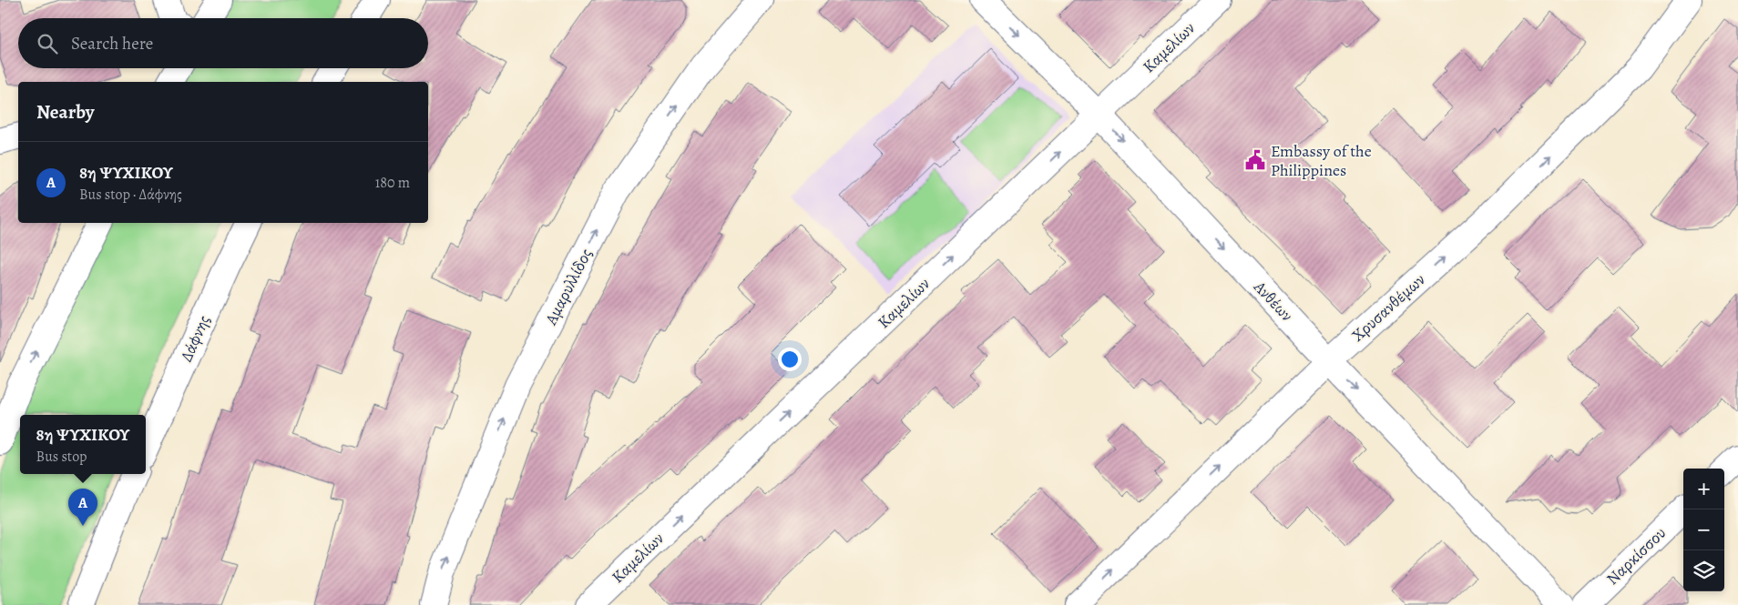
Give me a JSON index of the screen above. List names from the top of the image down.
{
  "streets": {
    "street": [
      "Καμελίων",
      "Αμαρυλλίδος",
      "Ανθέων",
      "Χρυσανθέμων",
      "Δάφνης",
      "Ναρκίσσου"
    ]
  },
  "crossings": [
    ["Καμελίων", "Ανθέων"],
    ["Ανθέων", "Χρυσανθέμων"]
  ],
  "one_way": [
    "Καμελίων",
    "Αμαρυλλίδος",
    "Ανθέων",
    "Χρυσανθέμων"
  ],
  "places": {
    "public building": ["Embassy of the Philippines"]
  },
  "page": {
    "search": "Search here",
    "heading": "Nearby",
    "list": [
      {
        "mark": "A",
        "name": "8η ΨΥΧΙΚΟΥ",
        "note": "Bus stop · Δάφνης",
        "value": "180 m"
      }
    ],
    "popup": ["8η ΨΥΧΙΚΟΥ", "Bus stop"],
    "map_buttons": ["+", "−"],
    "pins": "A"
  }
}
